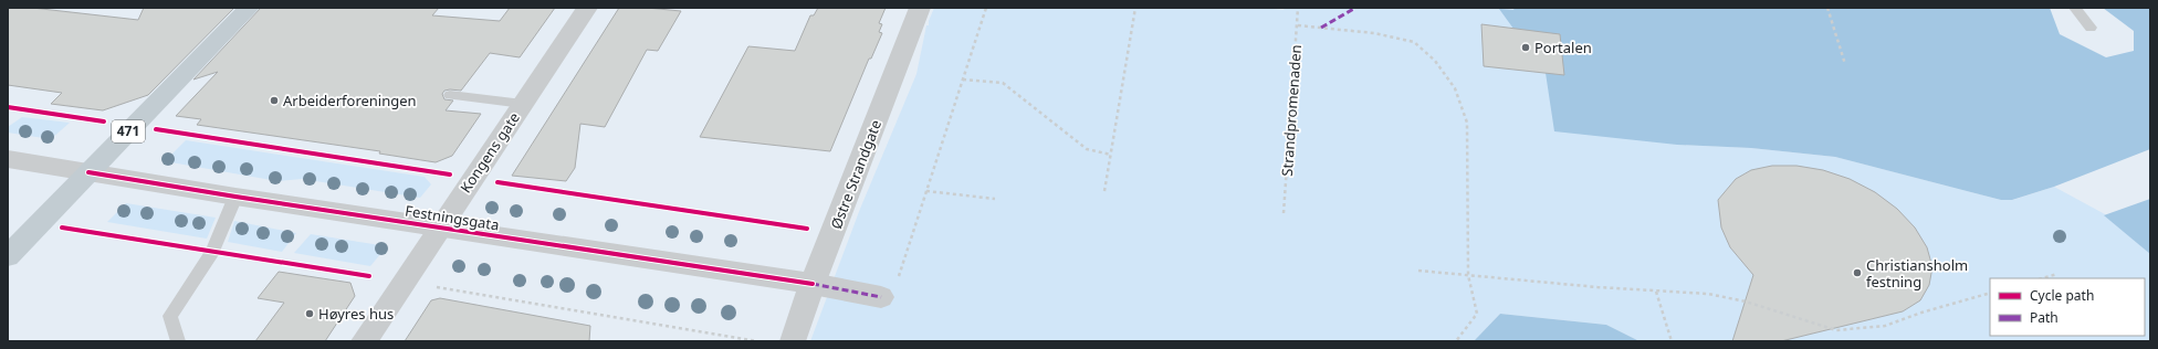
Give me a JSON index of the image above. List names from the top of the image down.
{
  "streets": {
    "main road": ["471"],
    "street": ["Kongens gate", "Østre Strandgate", "Festningsgata"],
    "path": ["Strandpromenaden"]
  },
  "crossings": [
    ["471", "Festningsgata"],
    ["Kongens gate", "Festningsgata"],
    ["Østre Strandgate", "Festningsgata"]
  ],
  "places": [
    "Portalen",
    "Arbeiderforeningen",
    "Christiansholm festning",
    "Høyres hus"
  ],
  "legend": ["Cycle path", "Path"]
}
